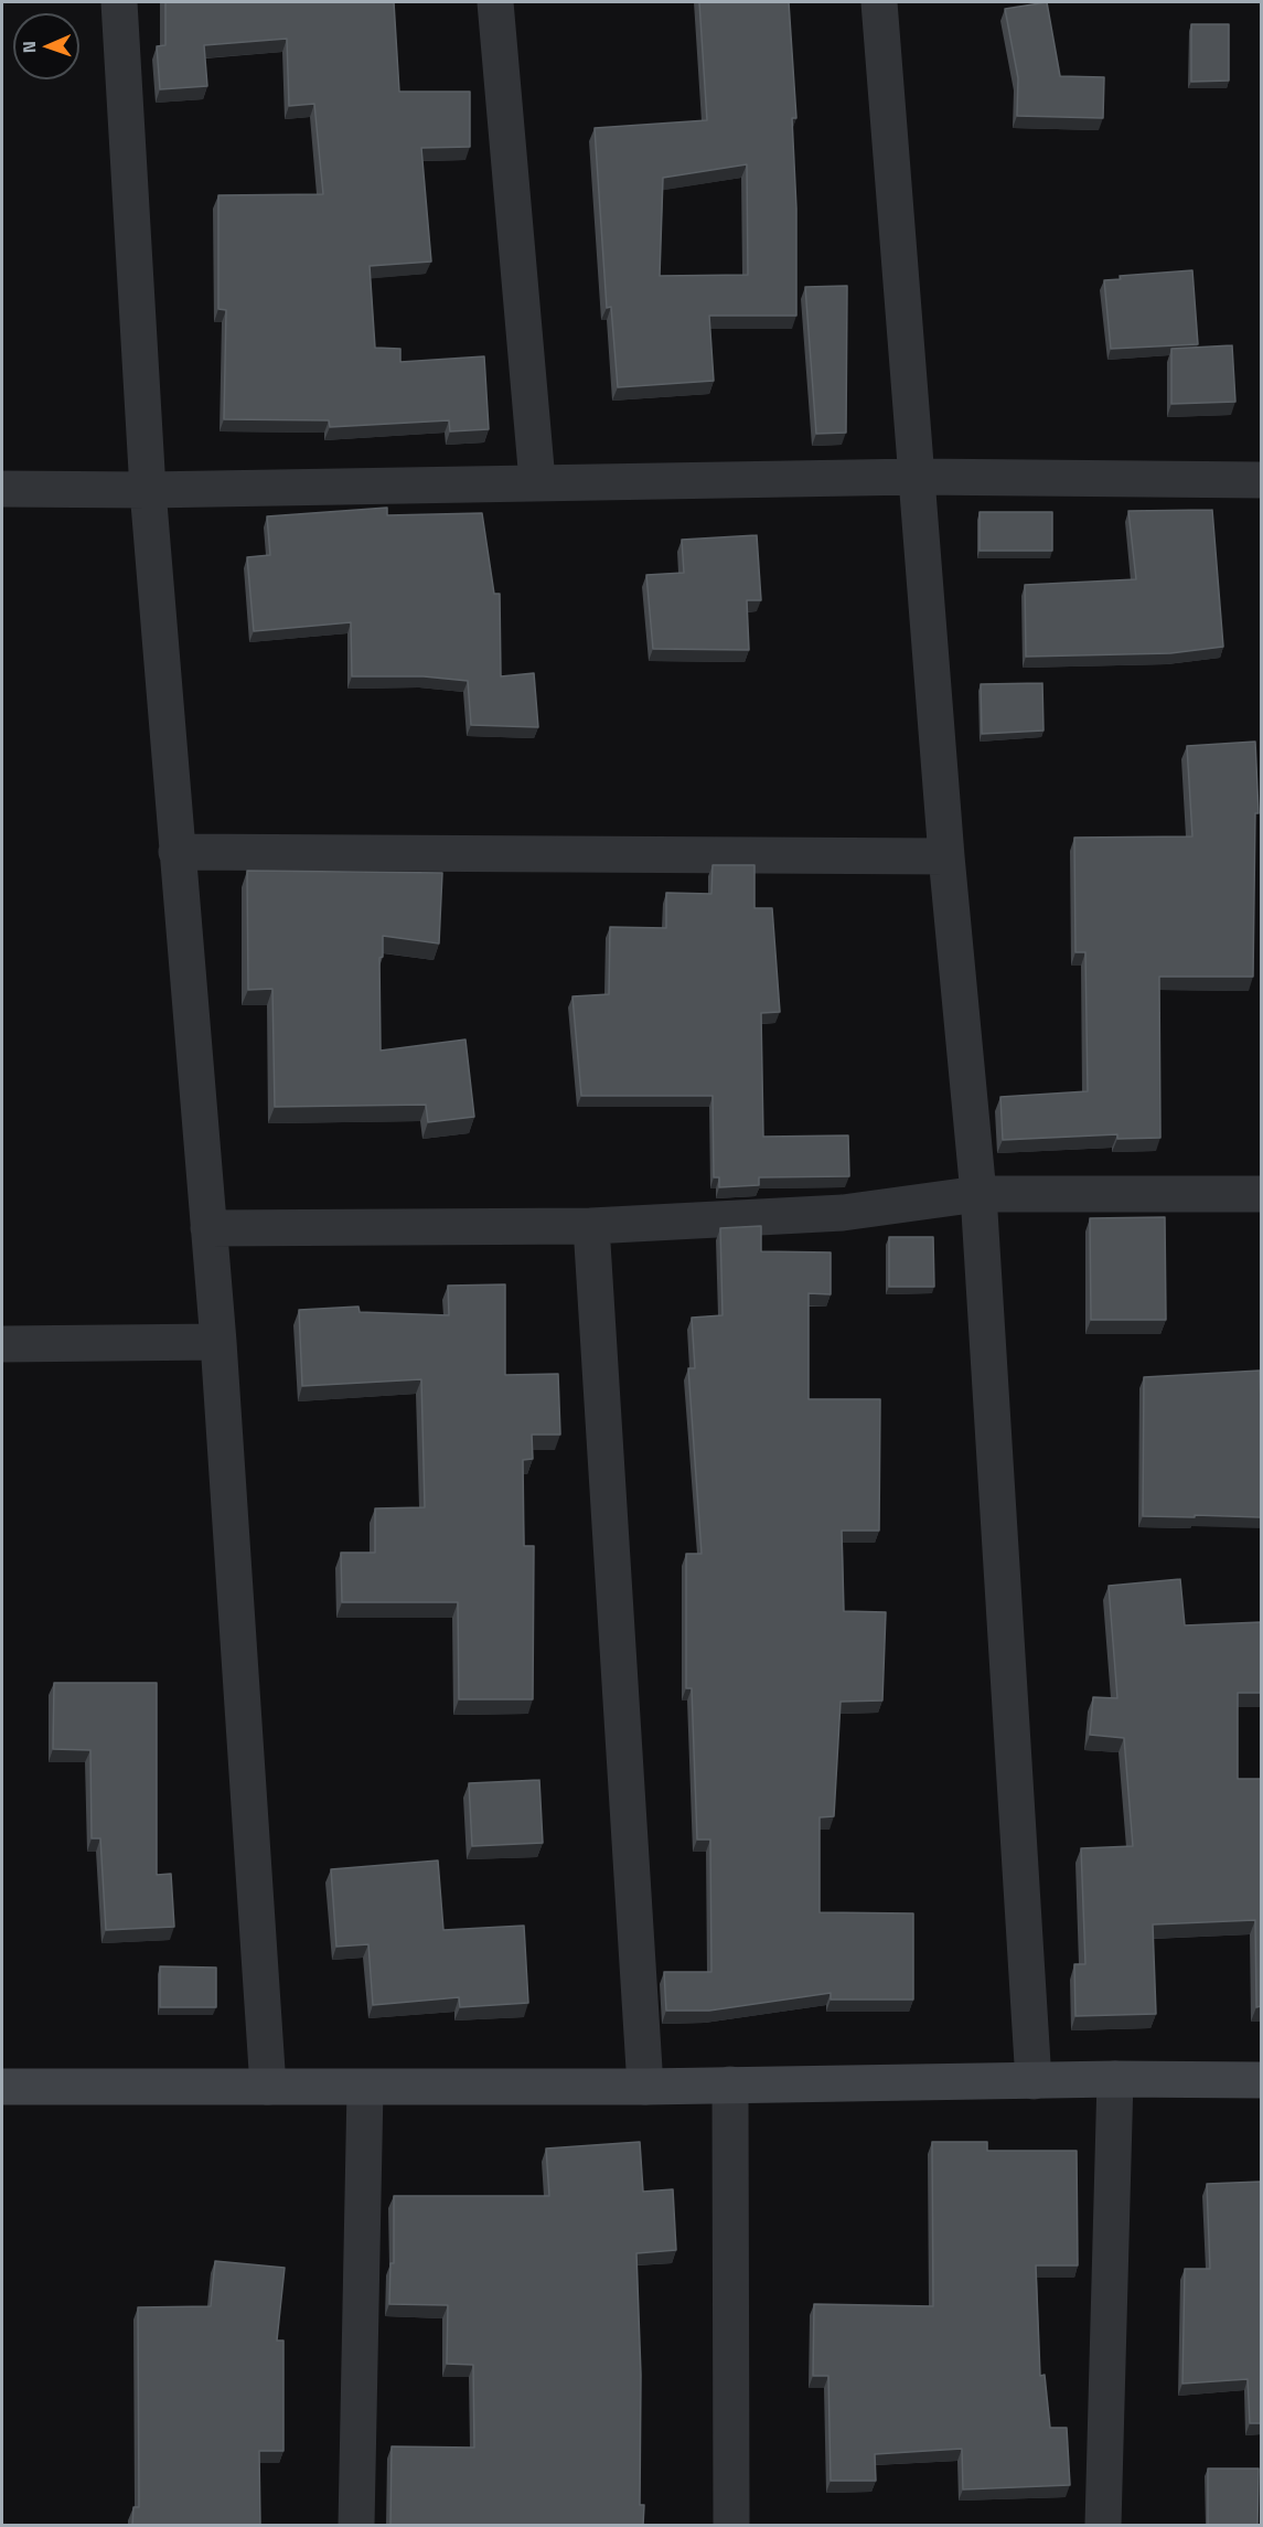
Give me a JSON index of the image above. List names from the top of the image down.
{
  "north": "left"
}
